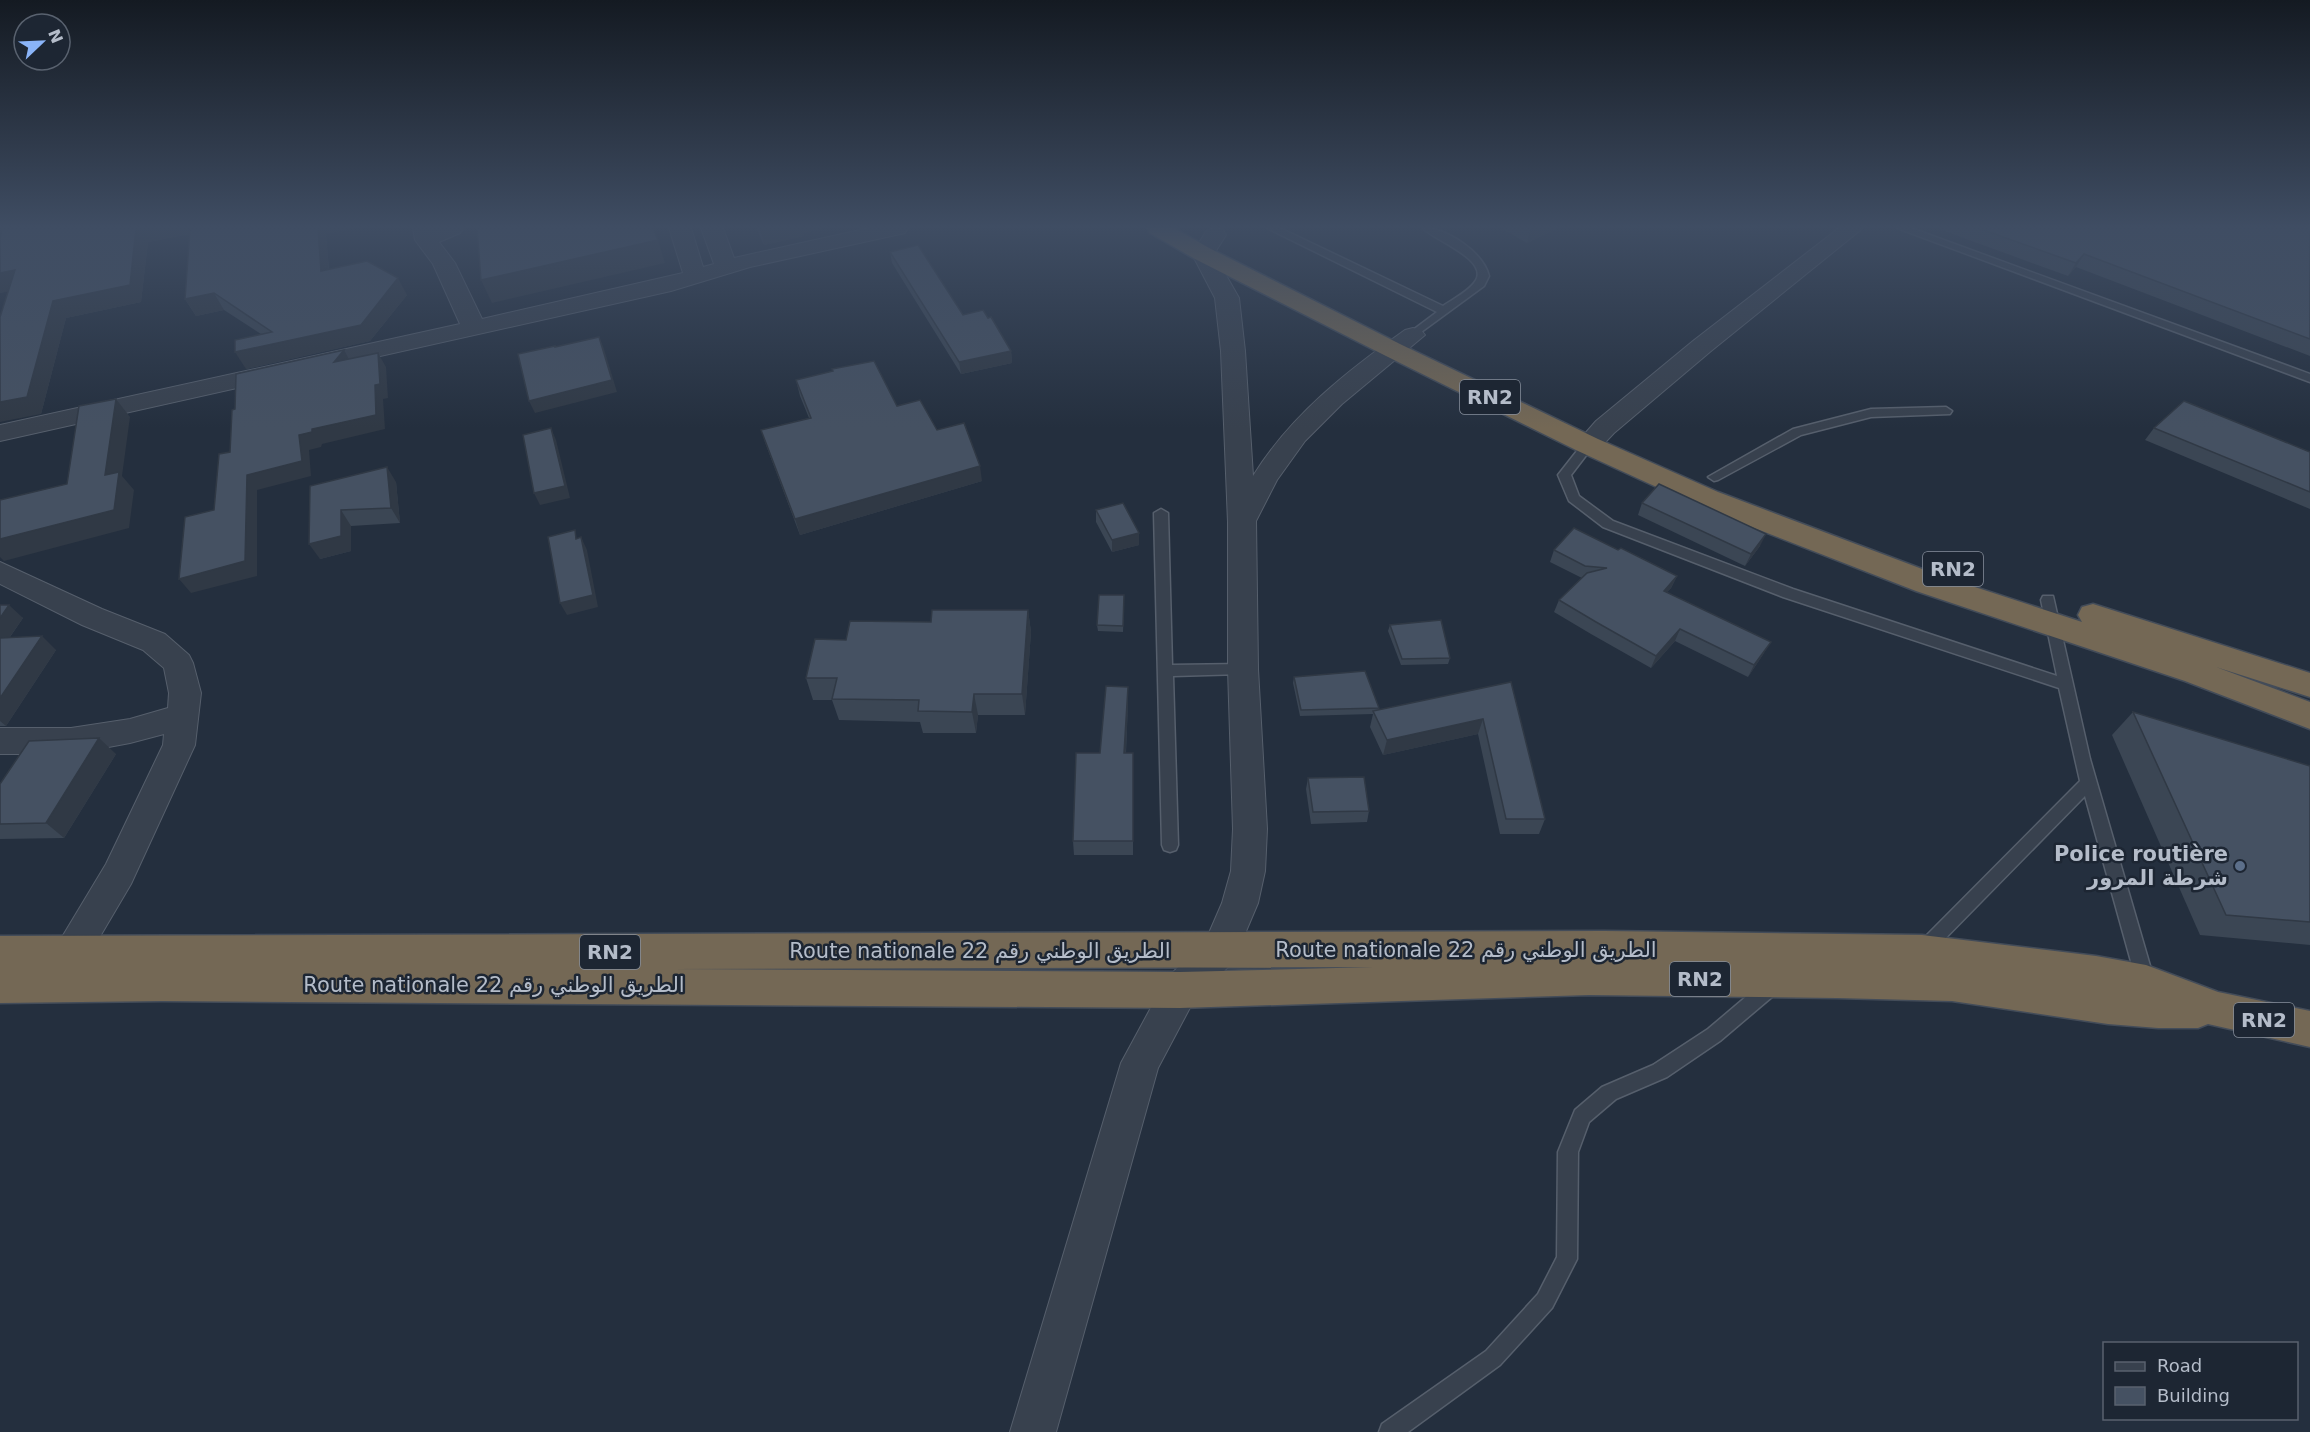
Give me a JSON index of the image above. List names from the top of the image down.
{
  "streets": {
    "highway": ["RN2", "Route nationale 22 الطريق الوطني رقم"]
  },
  "places": ["Police routière شرطة المرور"],
  "legend": ["Road", "Building"],
  "north": "top right"
}
